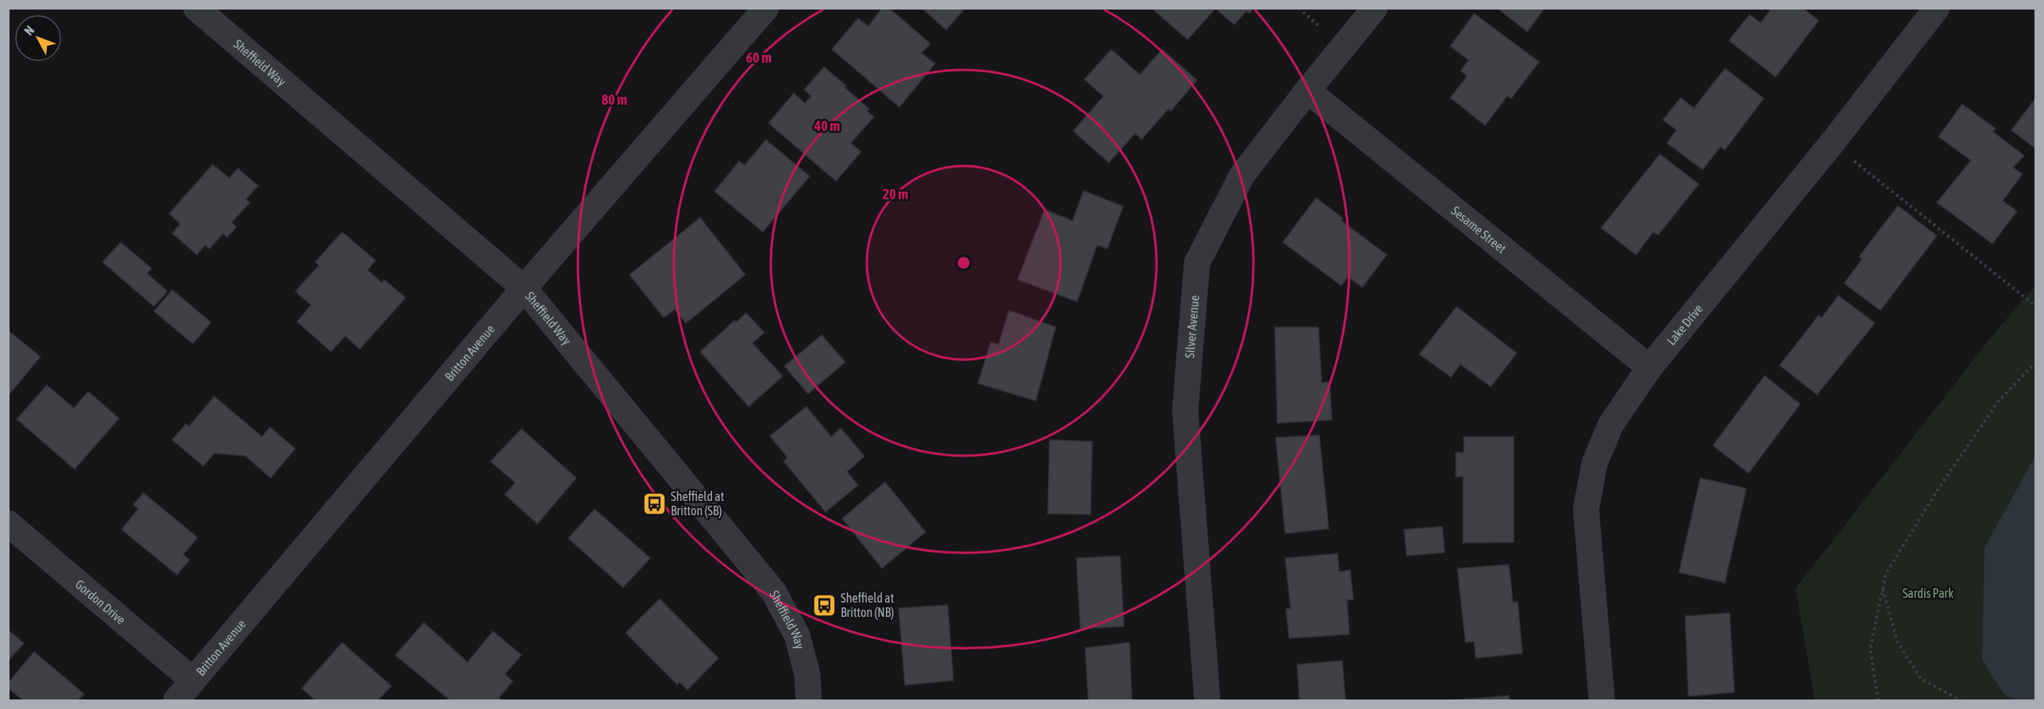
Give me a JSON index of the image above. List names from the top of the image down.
{
  "streets": {
    "street": [
      "Sheffield Way",
      "Sesame Street",
      "Lake Drive",
      "Silver Avenue",
      "Britton Avenue",
      "Gordon Drive"
    ]
  },
  "crossings": [
    ["Sheffield Way", "Britton Avenue"],
    ["Sesame Street", "Lake Drive"],
    ["Sesame Street", "Silver Avenue"],
    ["Britton Avenue", "Gordon Drive"]
  ],
  "parks": ["Sardis Park"],
  "places": {
    "bus stop": ["Sheffield at Britton (SB)", "Sheffield at Britton (NB)"]
  },
  "north": "top left",
  "rings": [
    "60 m",
    "80 m",
    "40 m",
    "20 m"
  ]
}
